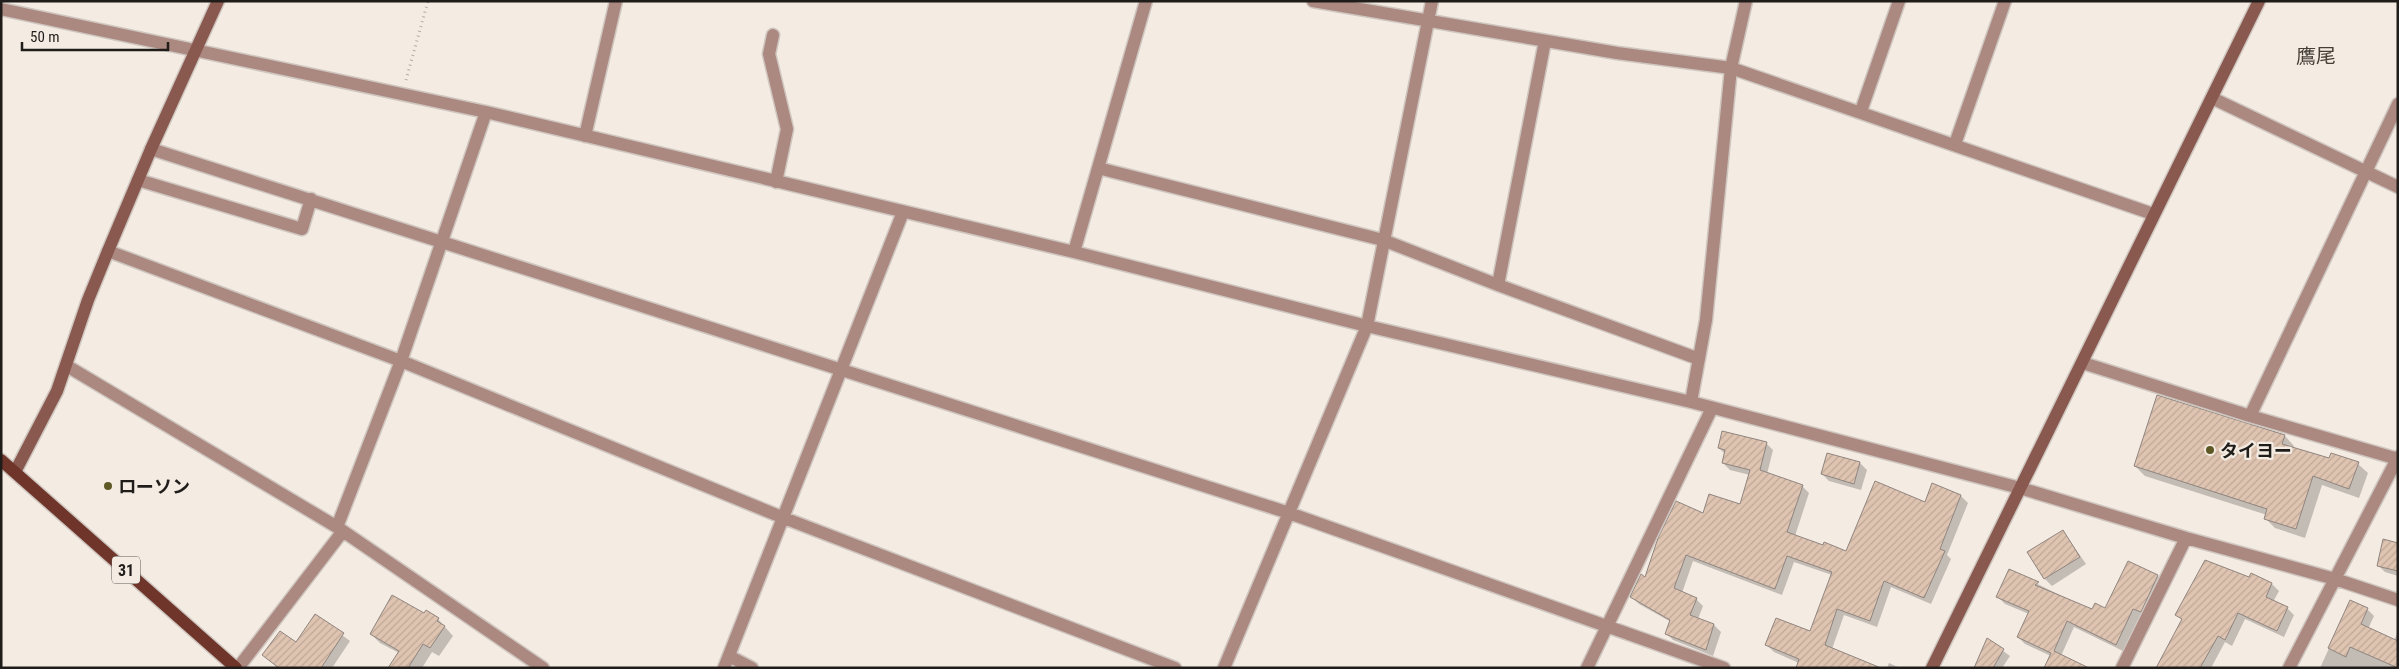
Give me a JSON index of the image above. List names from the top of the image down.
{
  "streets": {
    "main road": ["31"]
  },
  "districts": ["鷹尾"],
  "places": ["タイヨー", "ローソン"],
  "scale_bar": "50 m"
}
